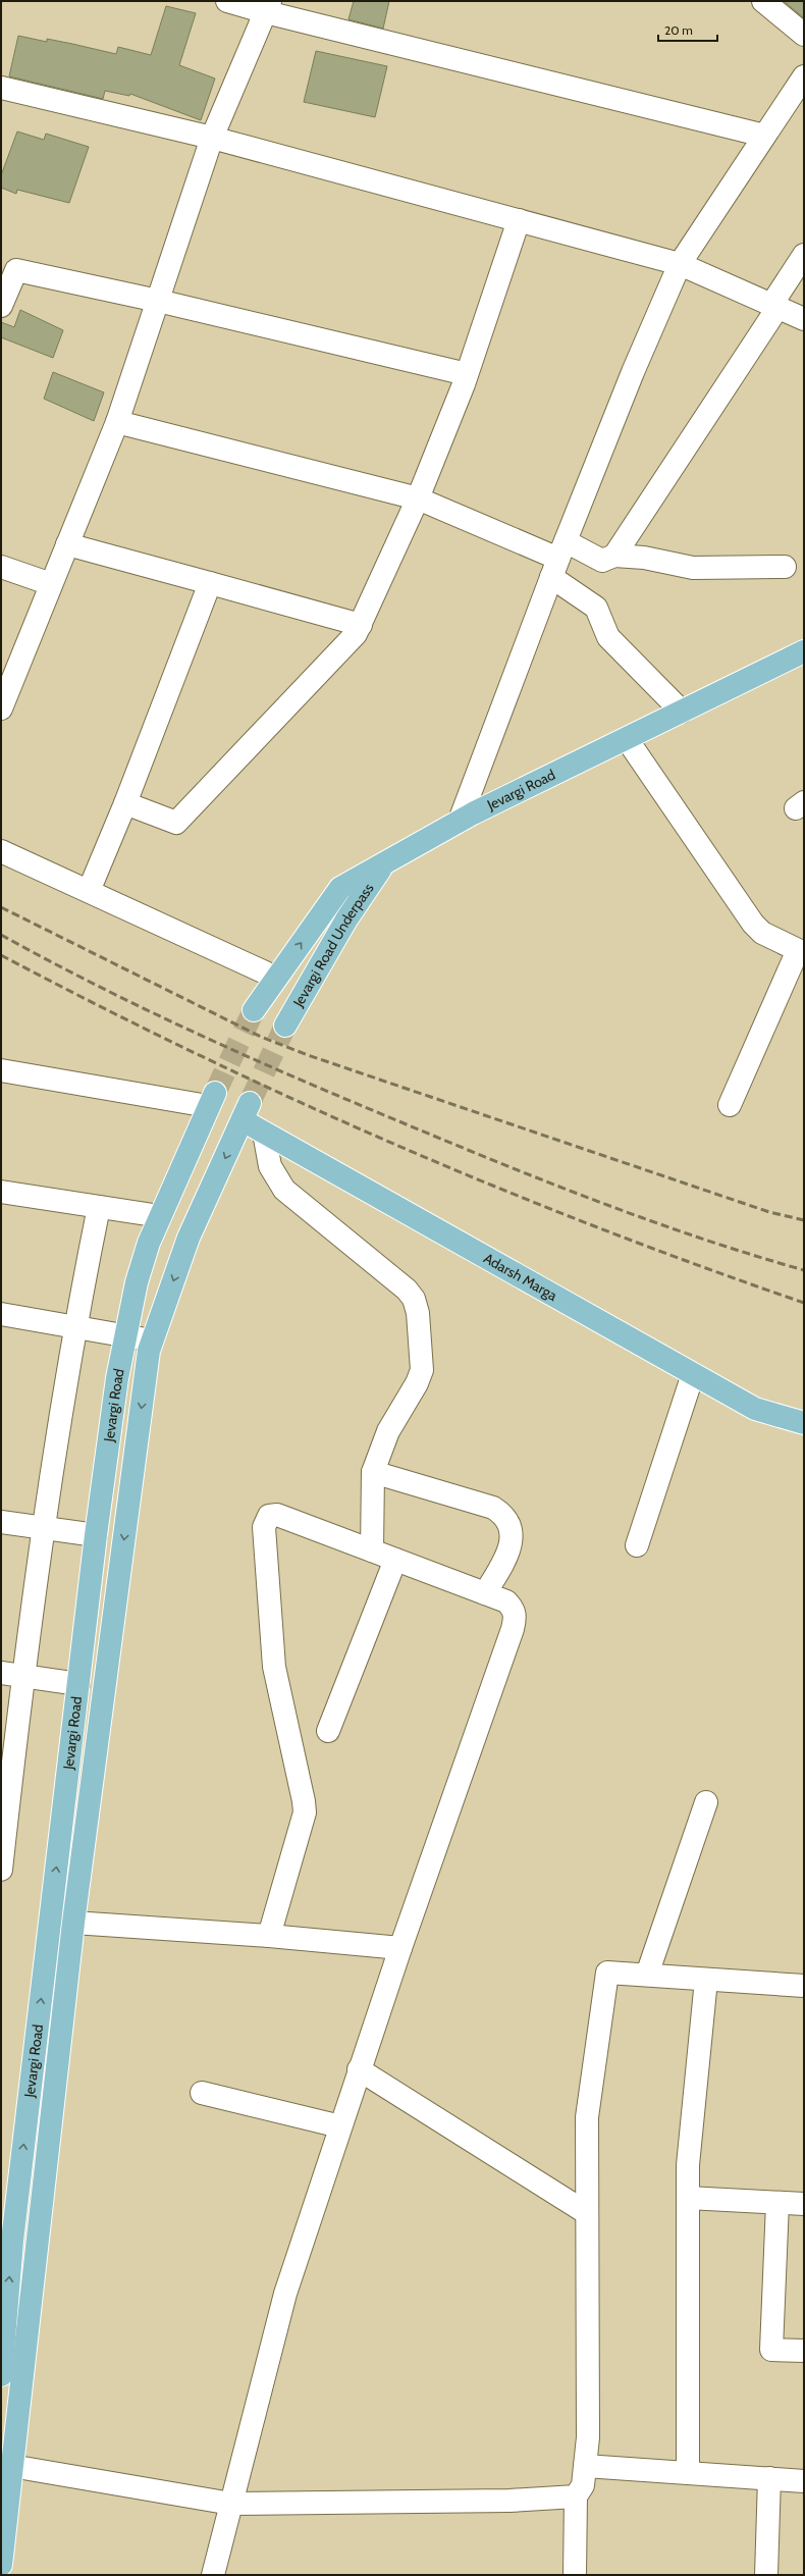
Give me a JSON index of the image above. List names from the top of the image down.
{
  "streets": {
    "main road": ["Jevargi Road", "Jevargi Road Underpass", "Adarsh Marga"]
  },
  "crossings": [
    ["Jevargi Road", "Jevargi Road Underpass"]
  ],
  "scale_bar": "20 m"
}
